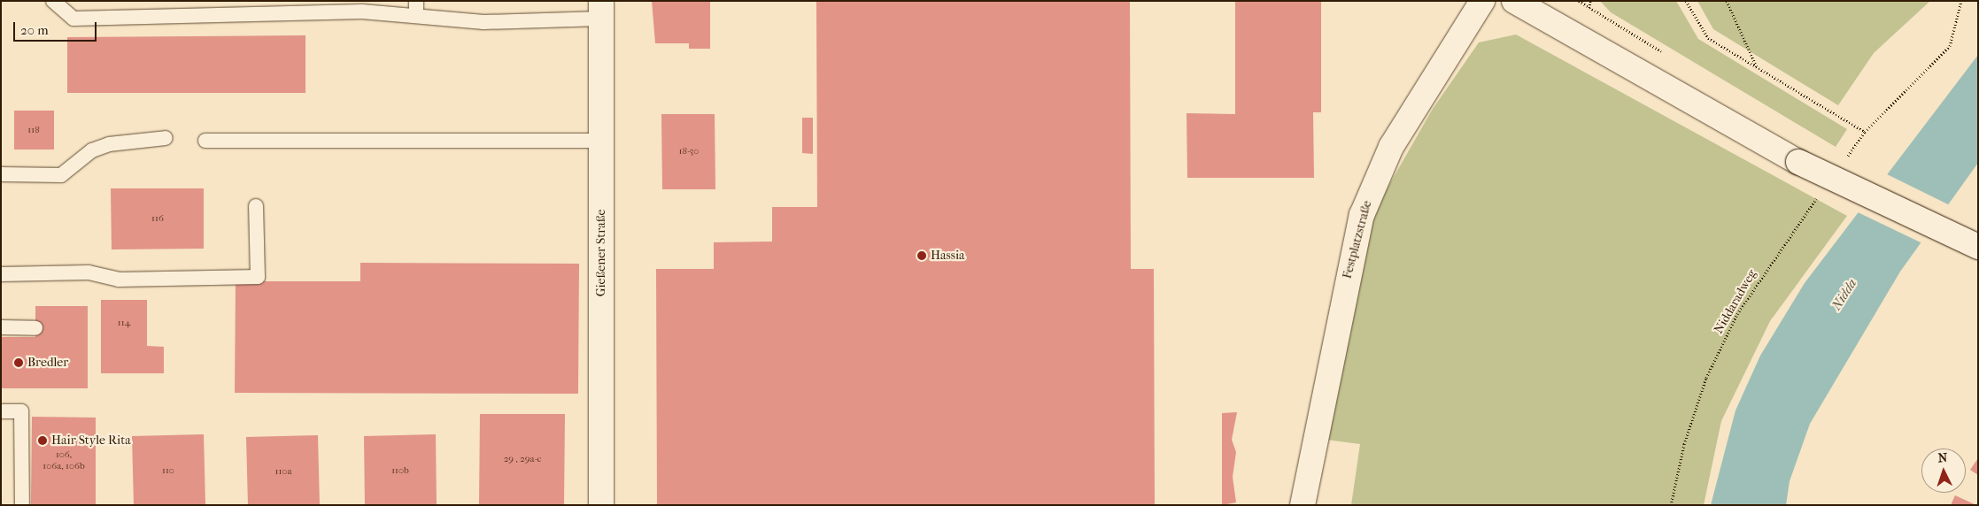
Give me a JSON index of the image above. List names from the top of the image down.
{
  "streets": {
    "street": ["Festplatzstraße", "Gießener Straße"],
    "path": ["Niddaradweg"]
  },
  "water": ["Nidda"],
  "places": ["Hassia", "Bredler", "Hair Style Rita"],
  "house_numbers": [
    "118",
    "18-30",
    "116",
    "114",
    "106, 106a, 106b",
    "29 , 29a-c",
    "110",
    "110b",
    "110a"
  ],
  "scale_bar": "20 m",
  "north": "top"
}
